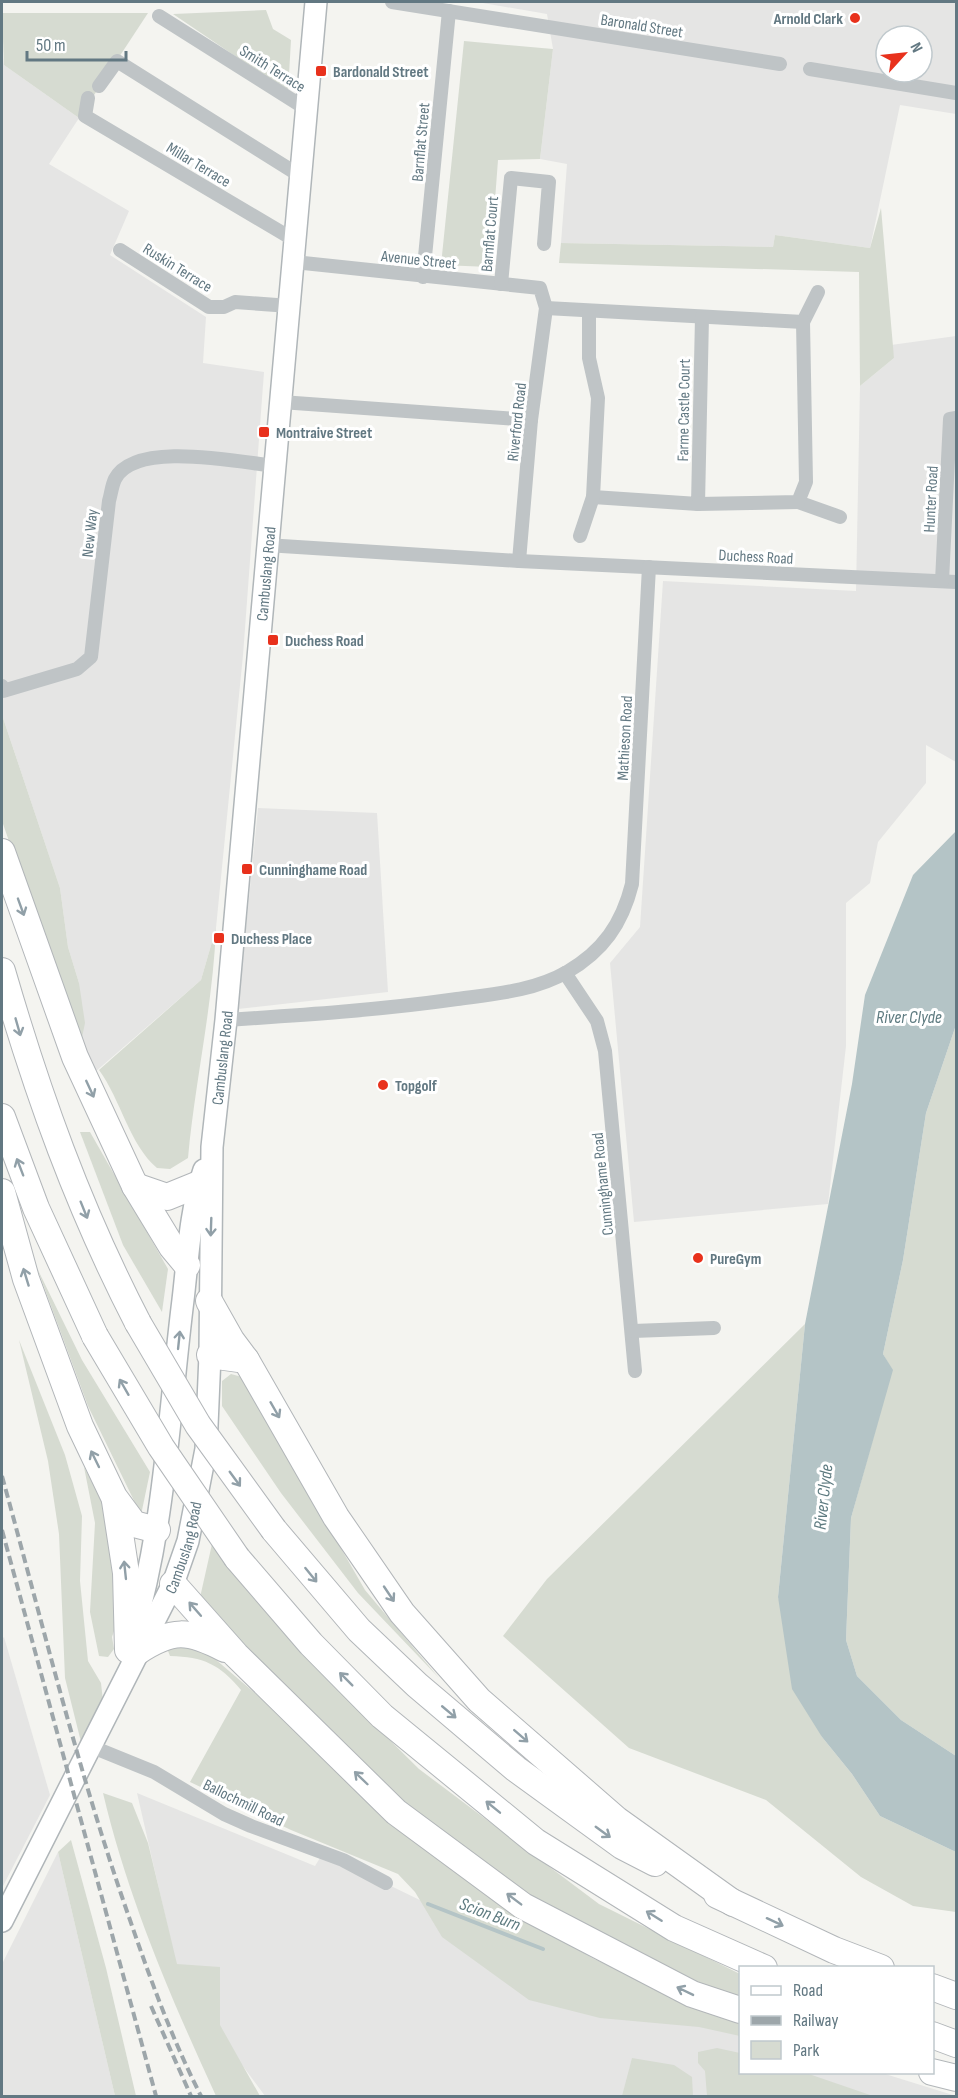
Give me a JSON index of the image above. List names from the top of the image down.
{
  "streets": {
    "main road": ["Cambuslang Road"],
    "street": [
      "Baronald Street",
      "Smith Terrace",
      "Barnflat Street",
      "Millar Terrace",
      "Barnflat Court",
      "Avenue Street",
      "Ruskin Terrace",
      "Farme Castle Court",
      "Riverford Road",
      "Hunter Road",
      "New Way",
      "Duchess Road",
      "Mathieson Road",
      "Cunninghame Road",
      "Ballochmill Road"
    ]
  },
  "crossings": [
    ["Baronald Street", "Barnflat Street"],
    ["Smith Terrace", "Cambuslang Road"],
    ["Barnflat Street", "Avenue Street"],
    ["Millar Terrace", "Cambuslang Road"],
    ["Barnflat Court", "Avenue Street"],
    ["Avenue Street", "Riverford Road"],
    ["Avenue Street", "Cambuslang Road"],
    ["Ruskin Terrace", "Cambuslang Road"],
    ["Riverford Road", "Duchess Road"],
    ["Hunter Road", "Duchess Road"],
    ["New Way", "Cambuslang Road"],
    ["Duchess Road", "Cambuslang Road"],
    ["Duchess Road", "Mathieson Road"],
    ["Cambuslang Road", "Ballochmill Road"],
    ["Mathieson Road", "Cunninghame Road"]
  ],
  "water": ["River Clyde", "Scion Burn"],
  "places": {
    "other": ["Arnold Clark", "Topgolf", "PureGym"],
    "transit": [
      "Bardonald Street",
      "Montraive Street",
      "Duchess Road",
      "Cunninghame Road",
      "Duchess Place"
    ]
  },
  "legend": ["Road", "Railway", "Park"],
  "scale_bar": "50 m",
  "north": "top right"
}
